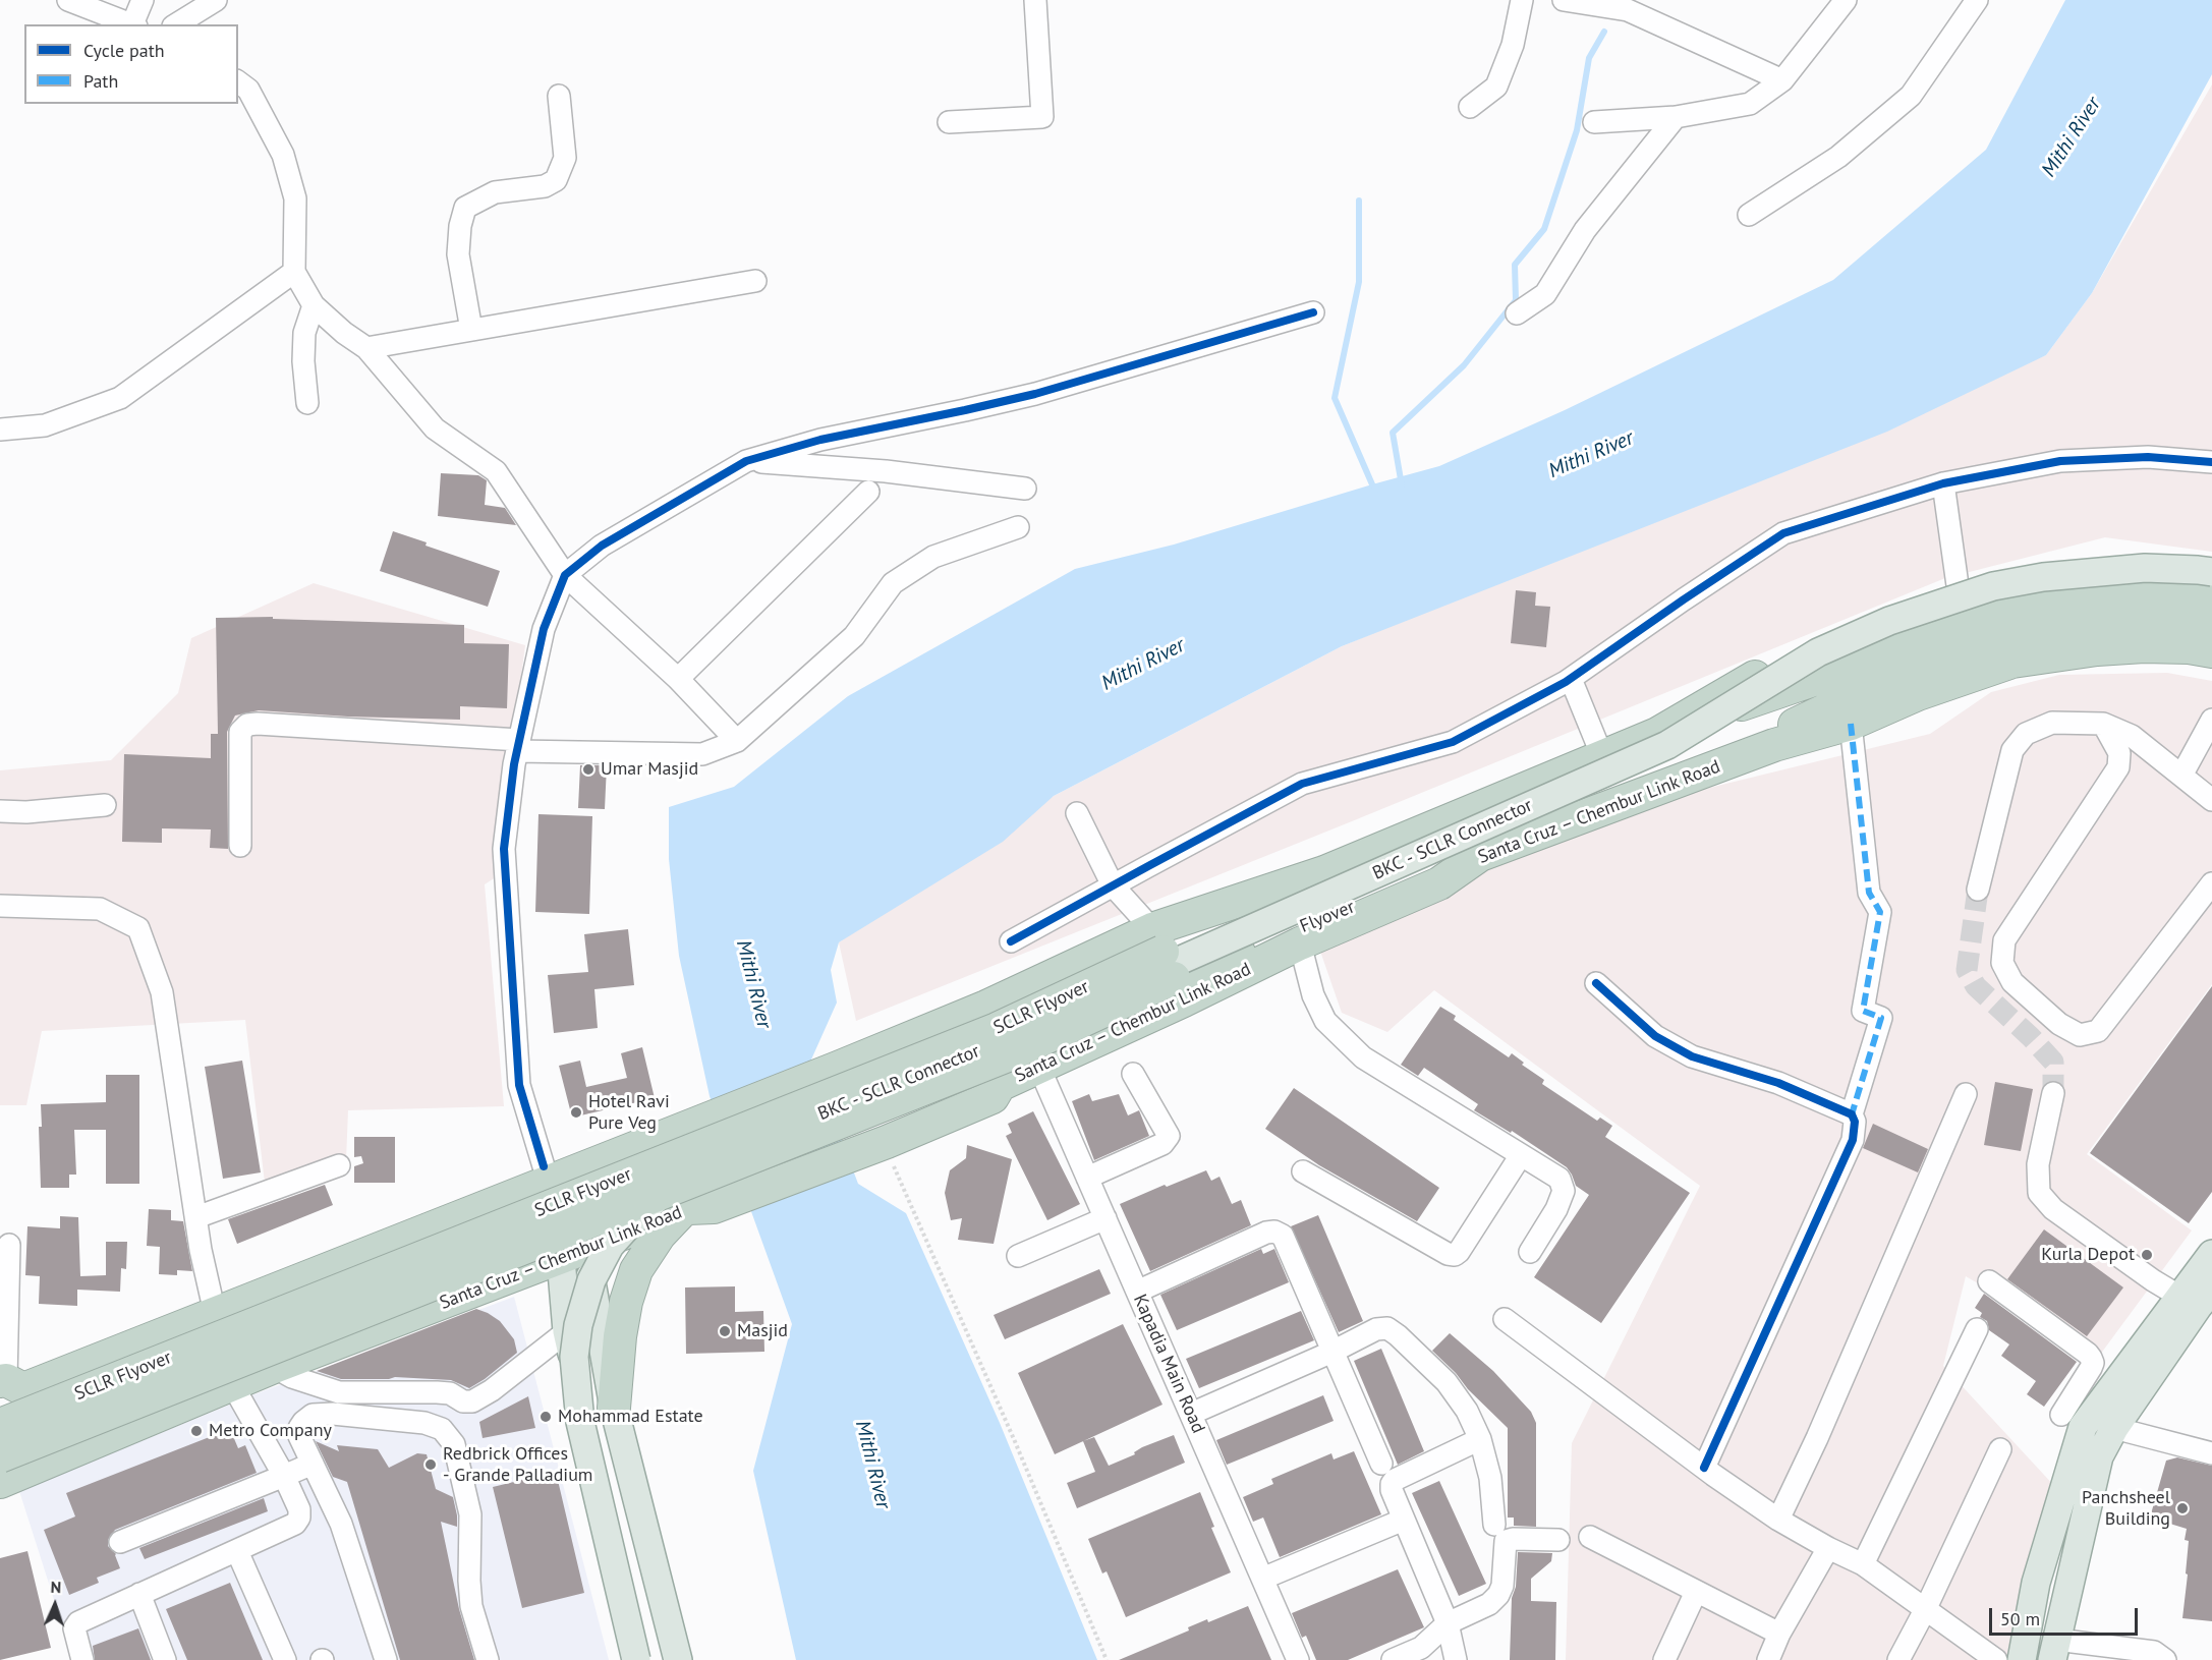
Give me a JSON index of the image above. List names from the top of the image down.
{
  "streets": {
    "highway": ["Santa Cruz – Chembur Link Road", "Flyover", "SCLR Flyover"],
    "main road": ["BKC - SCLR Connector"],
    "street": ["Kapadia Main Road"]
  },
  "crossings": [
    ["Santa Cruz – Chembur Link Road", "Flyover"],
    ["Santa Cruz – Chembur Link Road", "Kapadia Main Road"],
    ["Flyover", "SCLR Flyover"]
  ],
  "water": ["Mithi River"],
  "places": [
    "Umar Masjid",
    "Hotel Ravi Pure Veg",
    "Kurla Depot",
    "Masjid",
    "Mohammad Estate",
    "Metro Company",
    "Redbrick Offices - Grande Palladium",
    "Panchsheel Building"
  ],
  "legend": ["Cycle path", "Path"],
  "scale_bar": "50 m",
  "north": "top"
}
